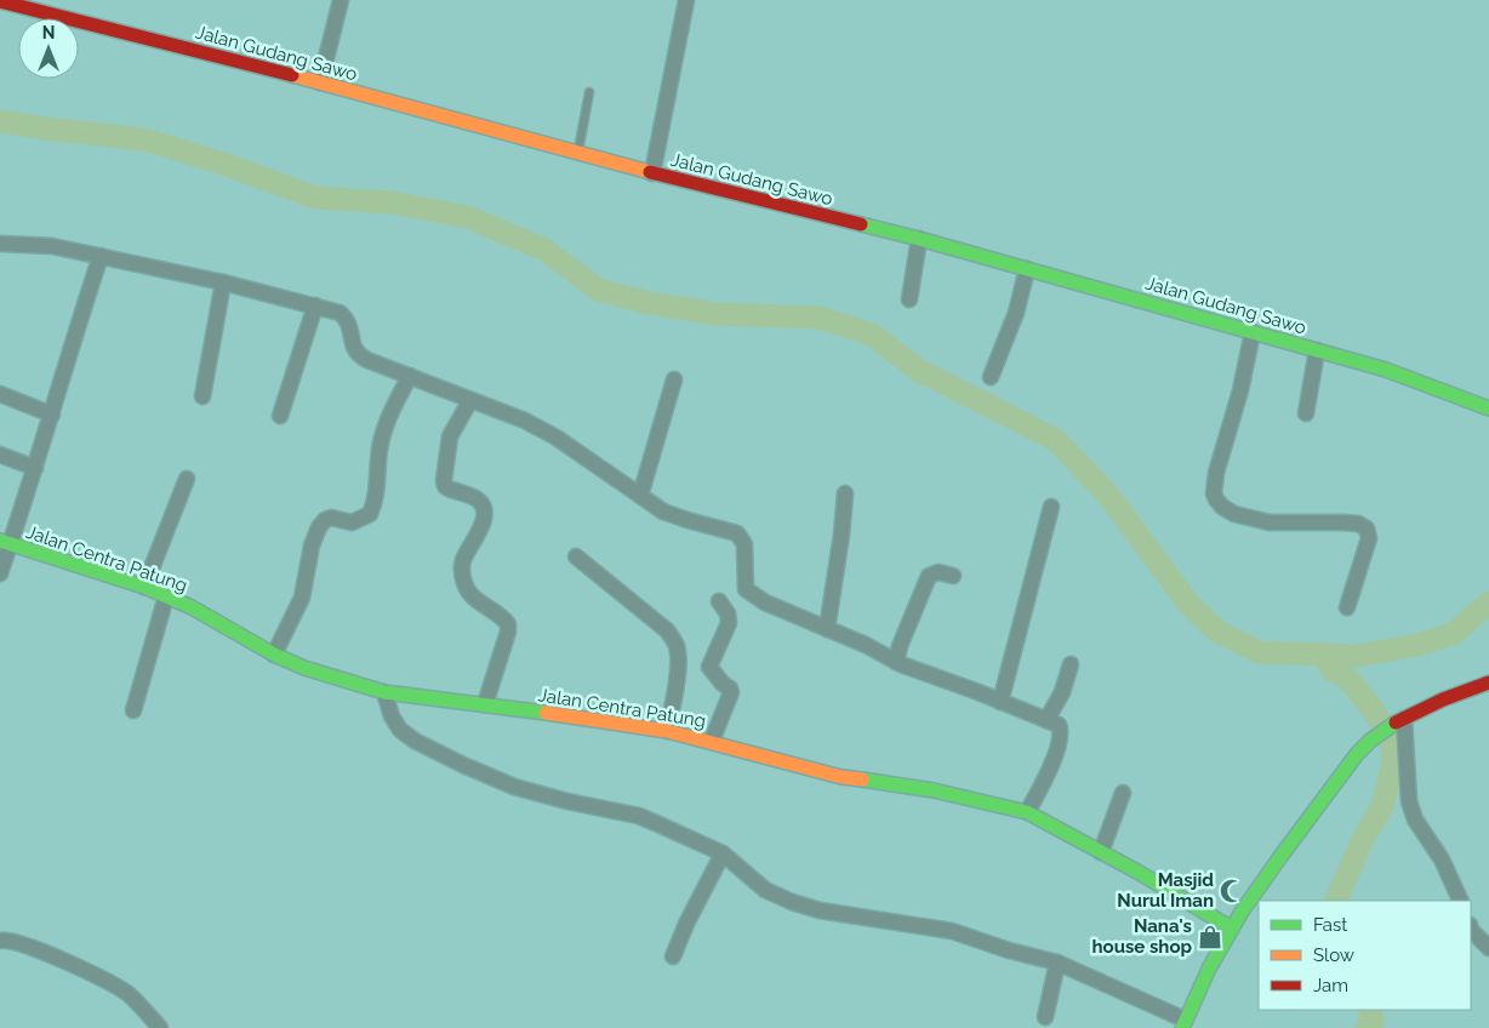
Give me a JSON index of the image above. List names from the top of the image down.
{
  "streets": {
    "main road": ["Jalan Gudang Sawo", "Jalan Centra Patung"]
  },
  "places": {
    "mosque": ["Masjid Nurul Iman"],
    "shop": ["Nana's house shop"]
  },
  "legend": ["Fast", "Slow", "Jam"],
  "north": "top"
}
